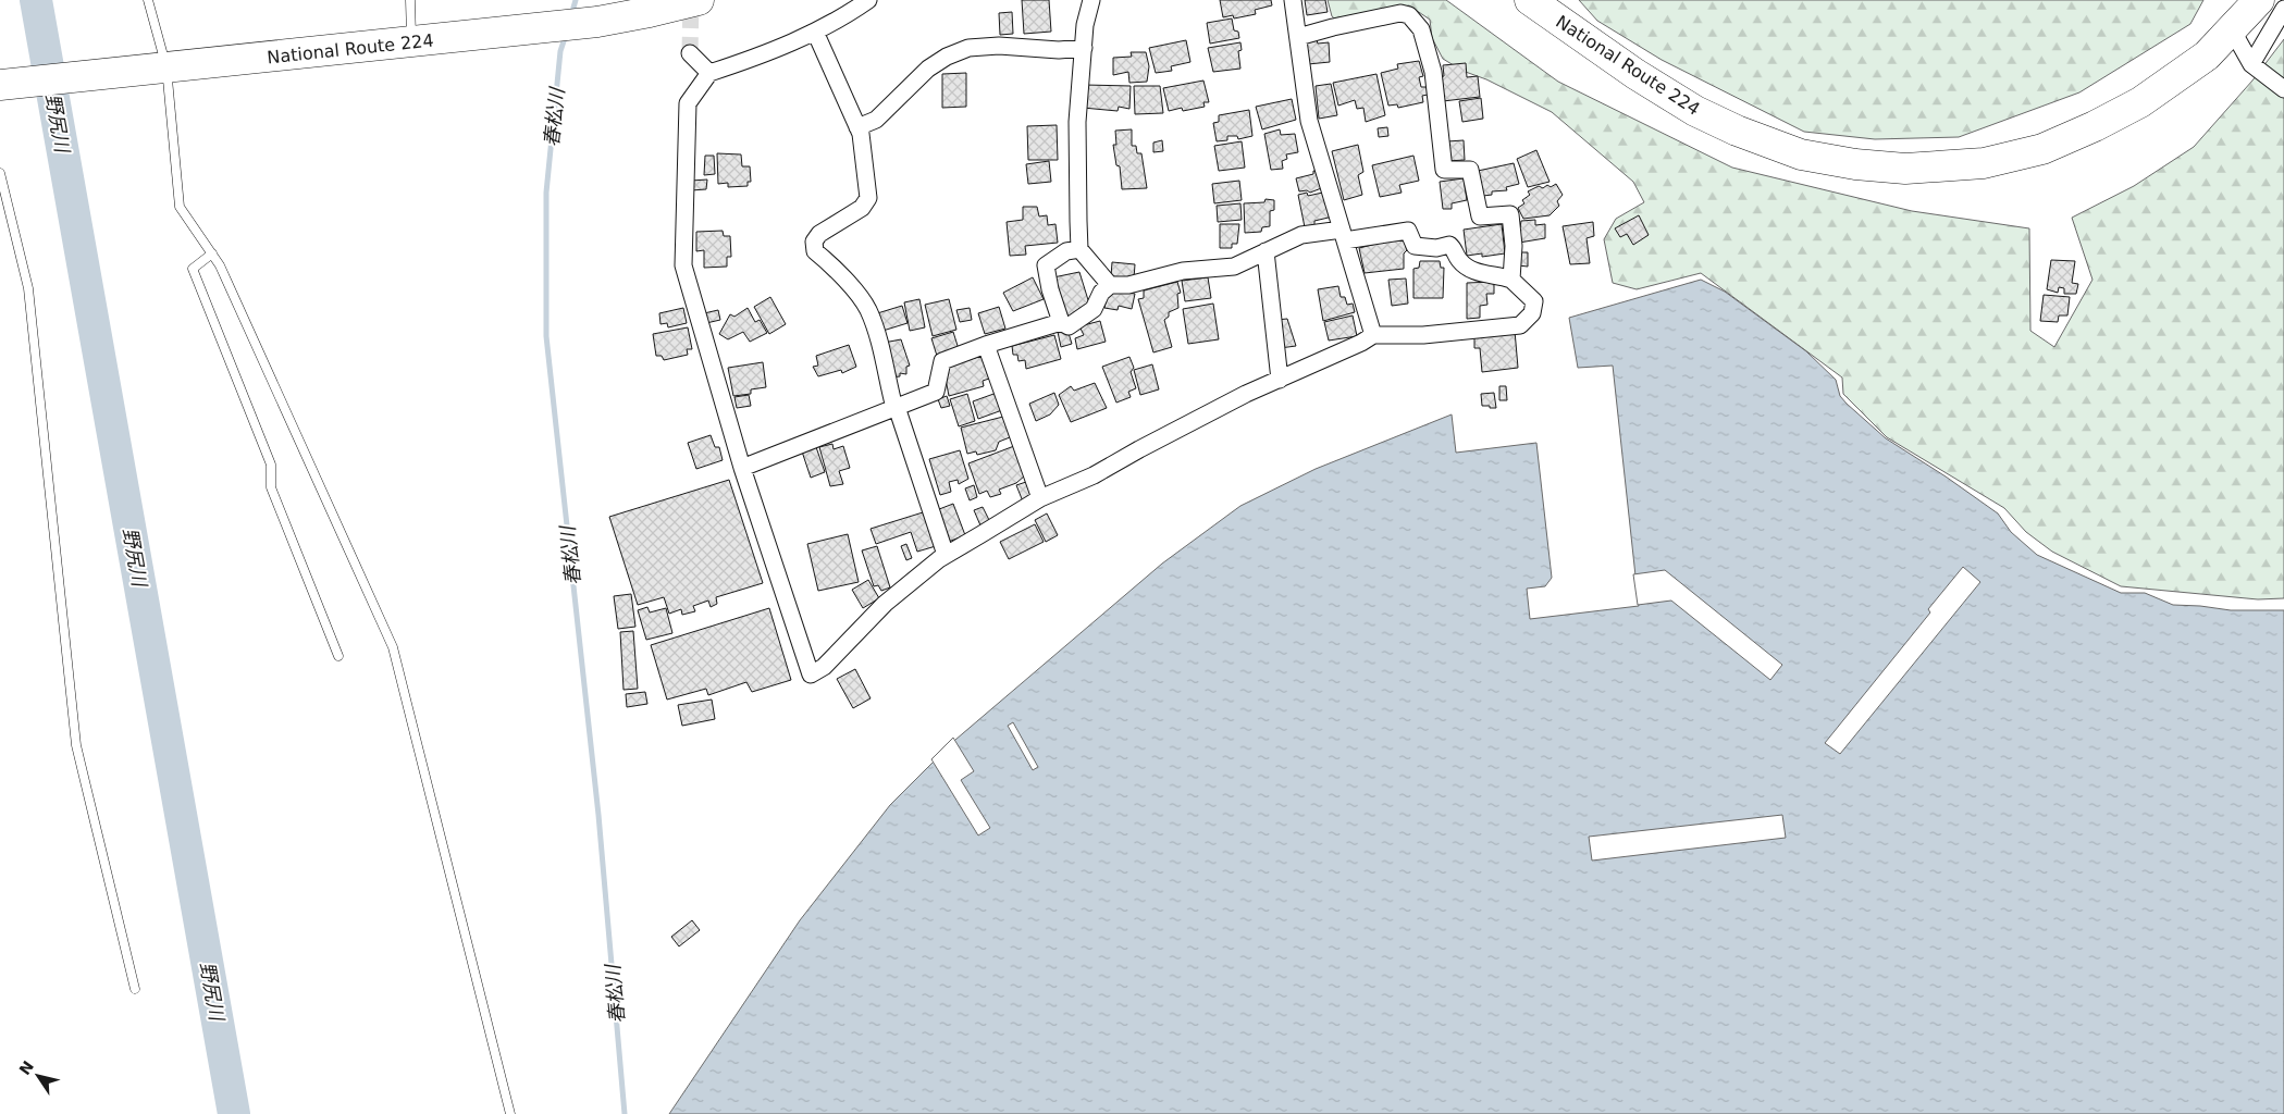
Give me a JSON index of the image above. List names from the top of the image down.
{
  "streets": {
    "highway": ["National Route 224"]
  },
  "water": ["春松川", "野尻川"],
  "north": "top left"
}
